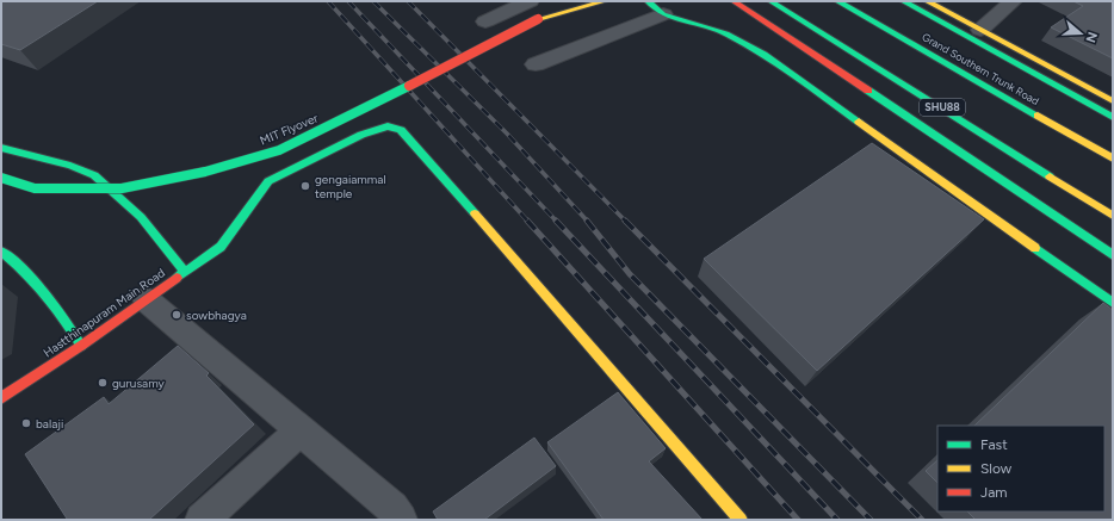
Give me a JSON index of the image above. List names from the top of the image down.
{
  "streets": {
    "street": [
      "Grand Southern Trunk Road",
      "SHU88",
      "MIT Flyover",
      "Hastthinapuram Main Road"
    ]
  },
  "places": [
    "gengaiammal temple",
    "sowbhagya",
    "gurusamy",
    "balaji"
  ],
  "legend": ["Fast", "Slow", "Jam"],
  "north": "right"
}
